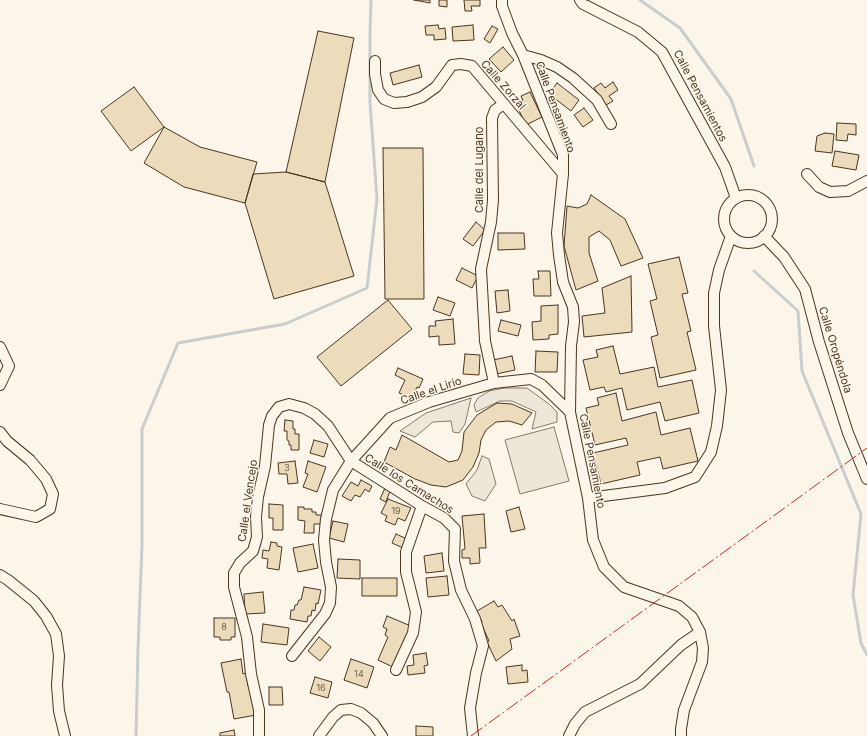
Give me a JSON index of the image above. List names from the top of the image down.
{
  "streets": {
    "street": [
      "Calle Zorzal",
      "Calle Pensamientos",
      "Calle Pensamiento",
      "Calle del Lugano",
      "Calle Oropéndola",
      "Calle el Lirio",
      "Calle los Camachos",
      "Calle el Vencejo"
    ]
  },
  "crossings": [
    ["Calle Zorzal", "Calle Pensamiento"],
    ["Calle Zorzal", "Calle del Lugano"],
    ["Calle Pensamientos", "Calle Oropéndola"],
    ["Calle Pensamiento", "Calle el Lirio"],
    ["Calle del Lugano", "Calle el Lirio"],
    ["Calle el Lirio", "Calle los Camachos"],
    ["Calle el Lirio", "Calle el Vencejo"],
    ["Calle los Camachos", "Calle el Vencejo"]
  ],
  "house_numbers": [
    "3",
    "19",
    "8",
    "14",
    "16"
  ]
}
